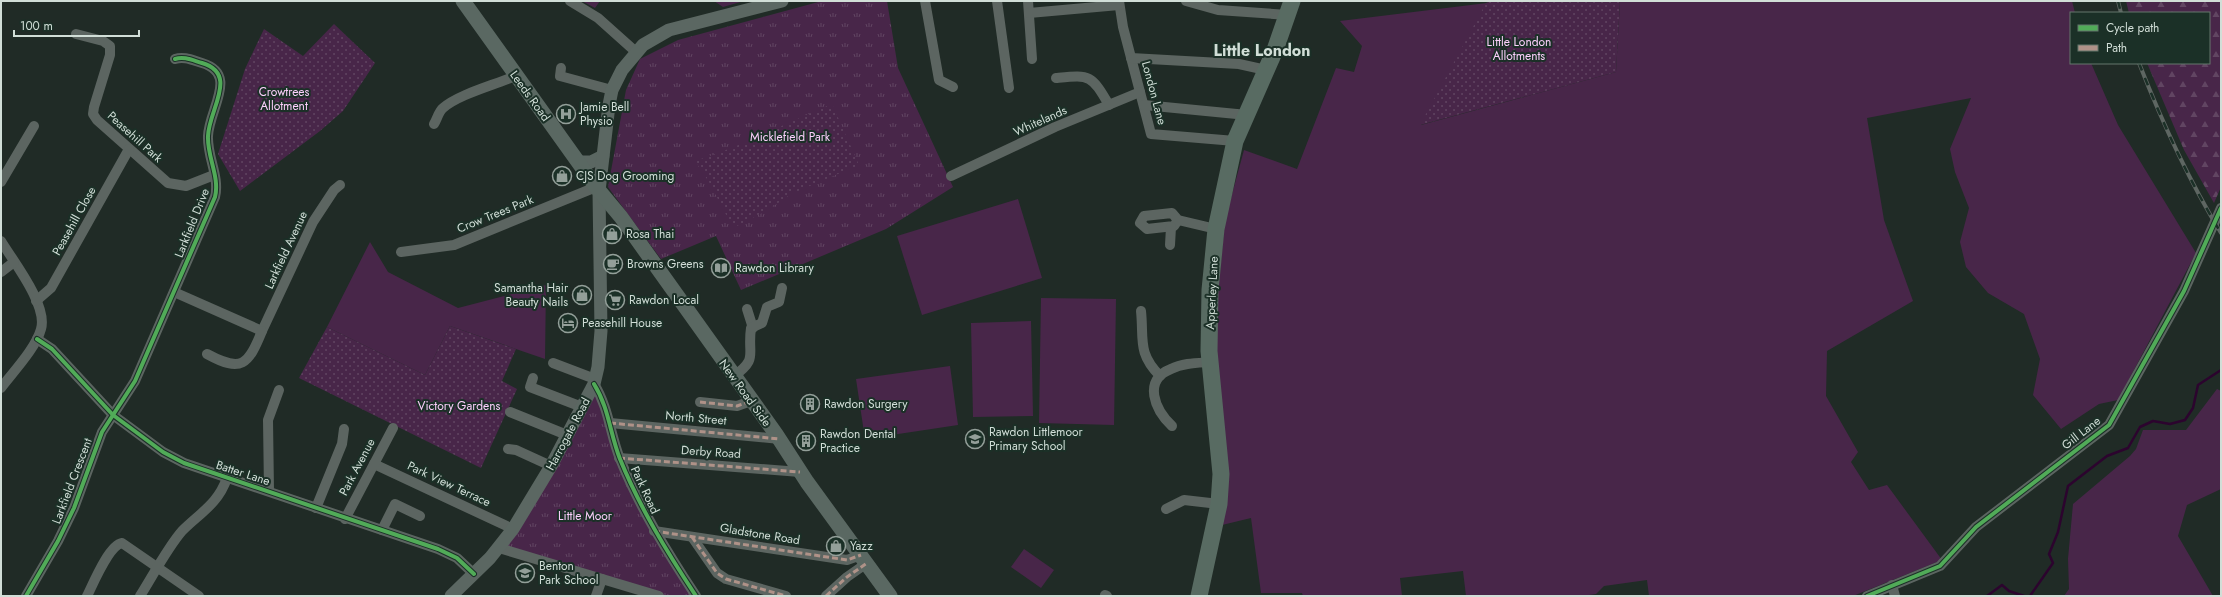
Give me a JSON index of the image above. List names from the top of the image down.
{
  "streets": {
    "highway": ["Apperley Lane"],
    "main road": ["Leeds Road", "New Road Side", "Harrogate Road"],
    "street": [
      "London Lane",
      "Whitelands",
      "Peasehill Park",
      "Crow Trees Park",
      "Peasehill Close",
      "Larkfield Drive",
      "Larkfield Avenue",
      "North Street",
      "Gill Lane",
      "Derby Road",
      "Park Avenue",
      "Batter Lane",
      "Larkfield Crescent",
      "Park View Terrace",
      "Park Road",
      "Gladstone Road"
    ]
  },
  "crossings": [
    ["London Lane", "Whitelands"],
    ["London Lane", "Apperley Lane"],
    ["Leeds Road", "Crow Trees Park"],
    ["Leeds Road", "New Road Side"],
    ["Leeds Road", "Harrogate Road"],
    ["Peasehill Park", "Peasehill Close"],
    ["Peasehill Park", "Larkfield Drive"],
    ["Crow Trees Park", "New Road Side"],
    ["Crow Trees Park", "Harrogate Road"],
    ["Larkfield Drive", "Batter Lane"],
    ["Larkfield Drive", "Larkfield Crescent"],
    ["New Road Side", "North Street"],
    ["New Road Side", "Harrogate Road"],
    ["New Road Side", "Derby Road"],
    ["New Road Side", "Gladstone Road"],
    ["North Street", "Park Road"],
    ["Harrogate Road", "Batter Lane"],
    ["Harrogate Road", "Park View Terrace"],
    ["Harrogate Road", "Park Road"],
    ["Derby Road", "Park Road"],
    ["Park Avenue", "Batter Lane"],
    ["Park Avenue", "Park View Terrace"],
    ["Batter Lane", "Larkfield Crescent"],
    ["Park Road", "Gladstone Road"]
  ],
  "districts": ["Little London"],
  "parks": [
    "Little London Allotments",
    "Crowtrees Allotment",
    "Micklefield Park",
    "Victory Gardens",
    "Little Moor"
  ],
  "places": {
    "hospital": ["Jamie Bell Physio"],
    "shop": [
      "CJS Dog Grooming",
      "Rosa Thai",
      "Samantha Hair Beauty Nails",
      "Yazz"
    ],
    "cafe": ["Browns Greens"],
    "library": ["Rawdon Library"],
    "supermarket": ["Rawdon Local"],
    "hotel": ["Peasehill House"],
    "building": ["Rawdon Surgery", "Rawdon Dental Practice"],
    "school or university": ["Rawdon Littlemoor Primary School", "Benton Park School"]
  },
  "legend": ["Cycle path", "Path"],
  "scale_bar": "100 m"
}
